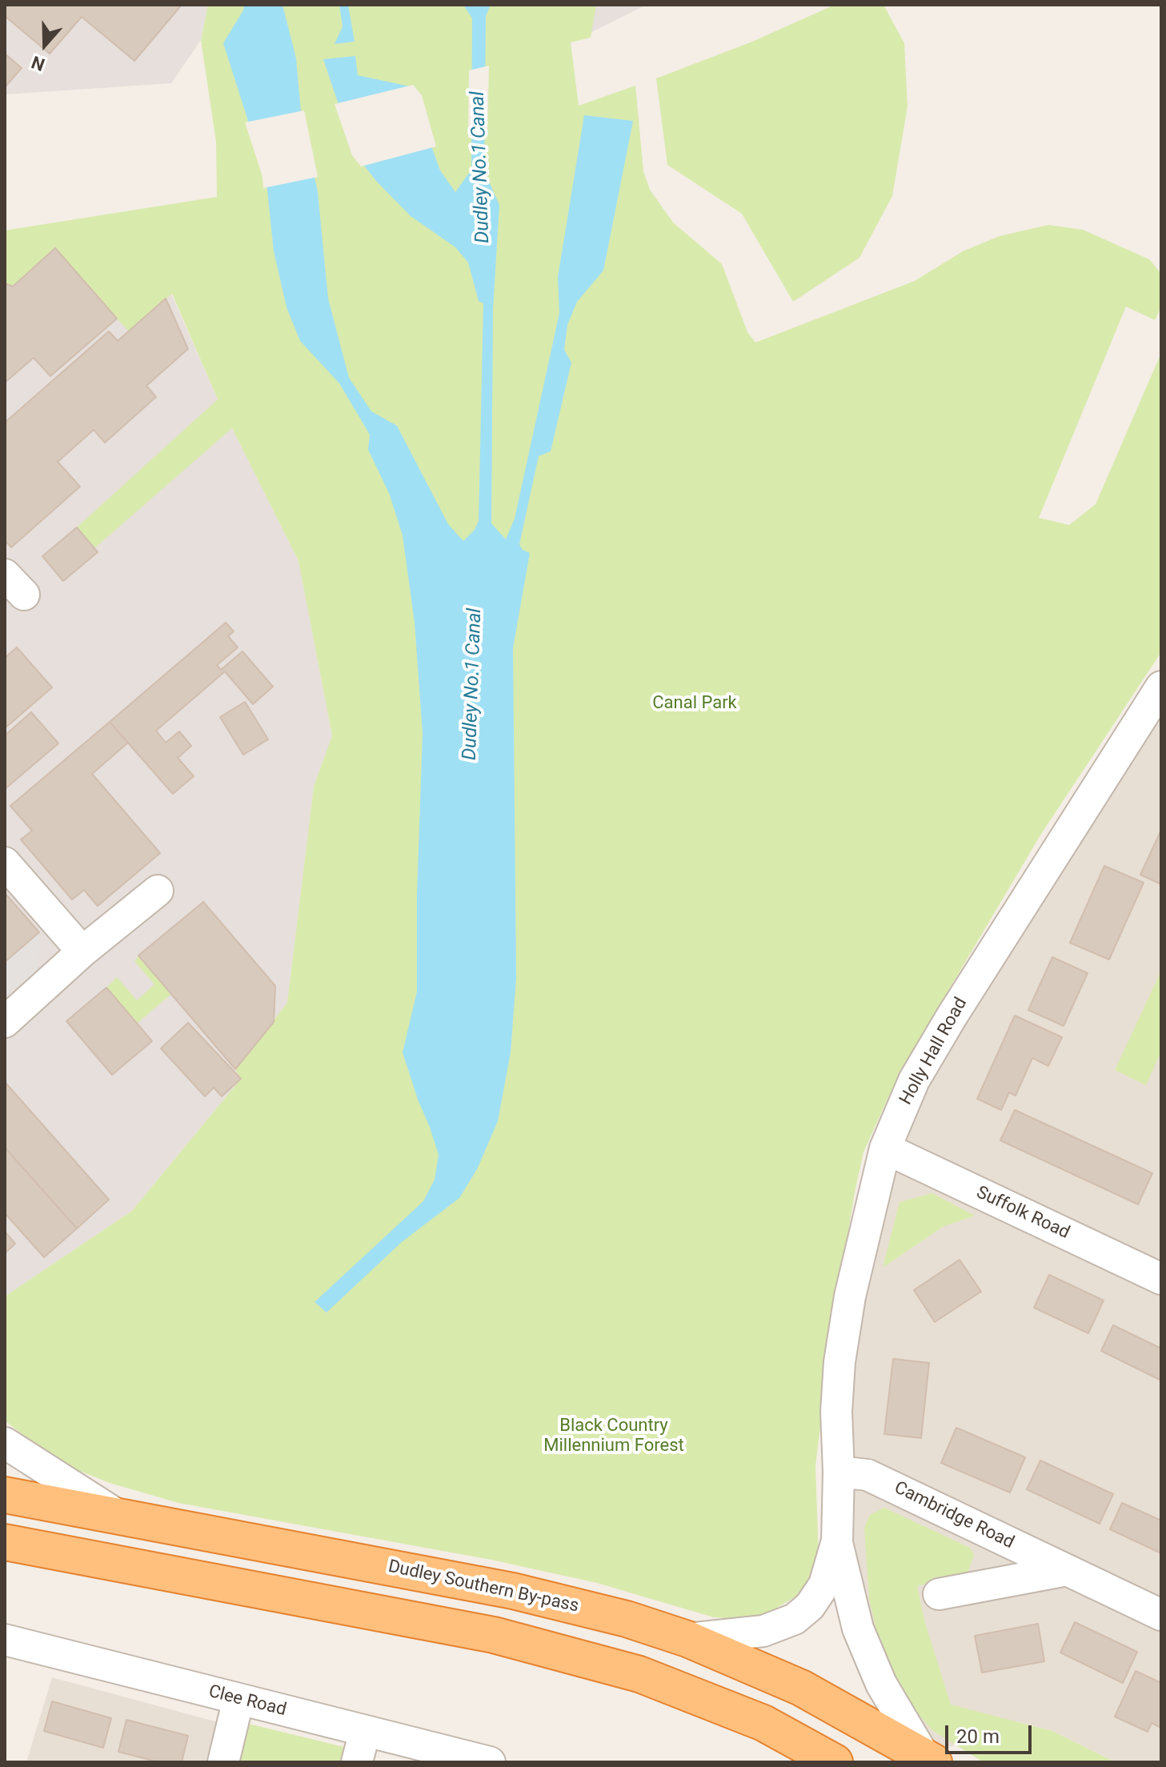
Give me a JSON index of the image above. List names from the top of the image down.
{
  "streets": {
    "highway": ["Dudley Southern By-pass"],
    "street": [
      "Holly Hall Road",
      "Suffolk Road",
      "Cambridge Road",
      "Clee Road"
    ]
  },
  "crossings": [
    ["Holly Hall Road", "Suffolk Road"],
    ["Holly Hall Road", "Cambridge Road"],
    ["Holly Hall Road", "Dudley Southern By-pass"]
  ],
  "water": ["Dudley No.1 Canal"],
  "parks": ["Canal Park", "Black Country Millennium Forest"],
  "scale_bar": "20 m",
  "north": "bottom"
}
